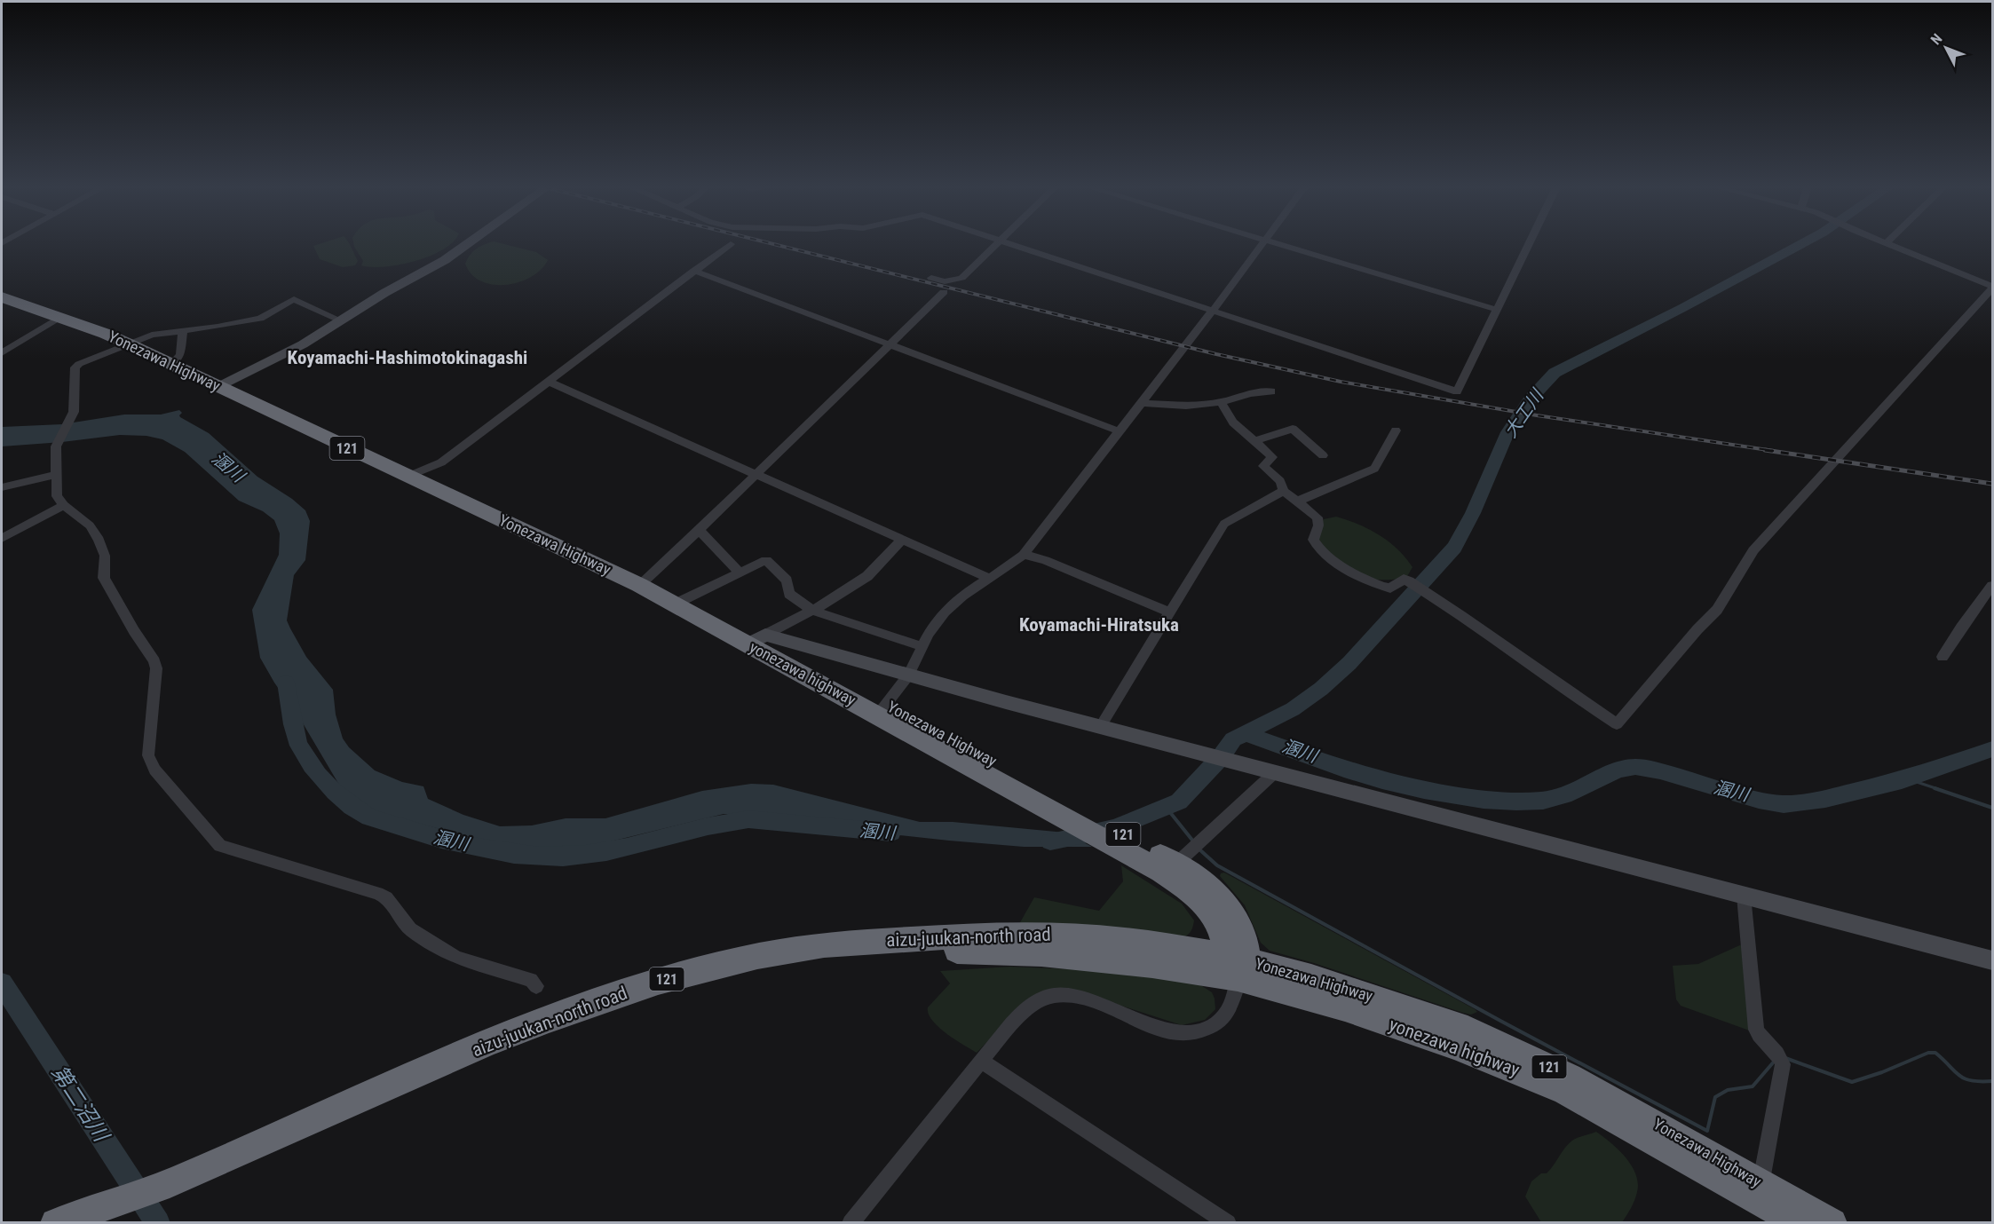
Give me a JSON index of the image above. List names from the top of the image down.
{
  "streets": {
    "highway": [
      "Yonezawa Highway",
      "121",
      "yonezawa highway",
      "aizu-juukan-north road"
    ]
  },
  "crossings": [
    ["Yonezawa Highway", "yonezawa highway"],
    ["yonezawa highway", "aizu-juukan-north road"]
  ],
  "districts": ["Koyamachi-Hashimotokinagashi", "Koyamachi-Hiratsuka"],
  "water": ["大工川", "溷川", "第二沼川"],
  "north": "top left"
}
